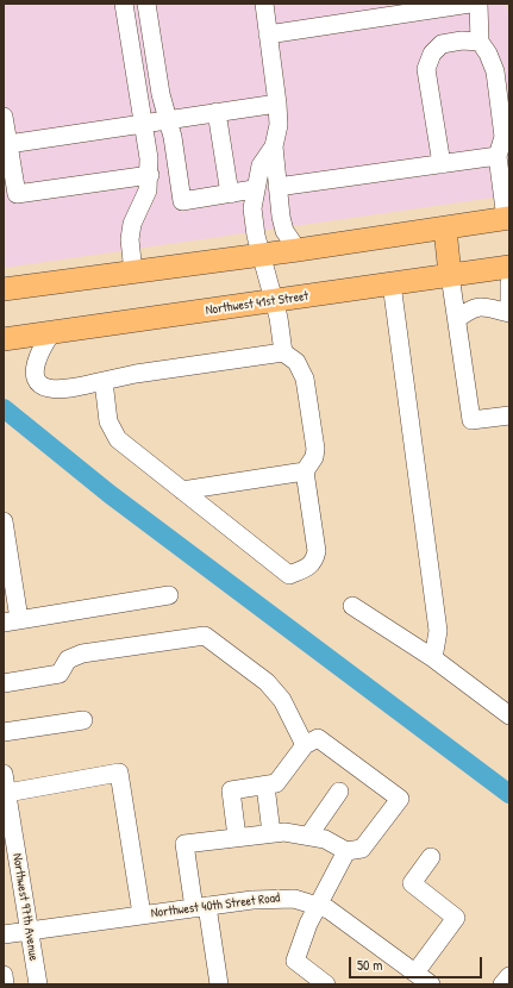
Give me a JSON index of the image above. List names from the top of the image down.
{
  "streets": {
    "main road": ["Northwest 41st Street"],
    "street": ["Northwest 40th Street Road", "Northwest 97th Avenue"]
  },
  "crossings": [
    ["Northwest 40th Street Road", "Northwest 97th Avenue"]
  ],
  "scale_bar": "50 m"
}
